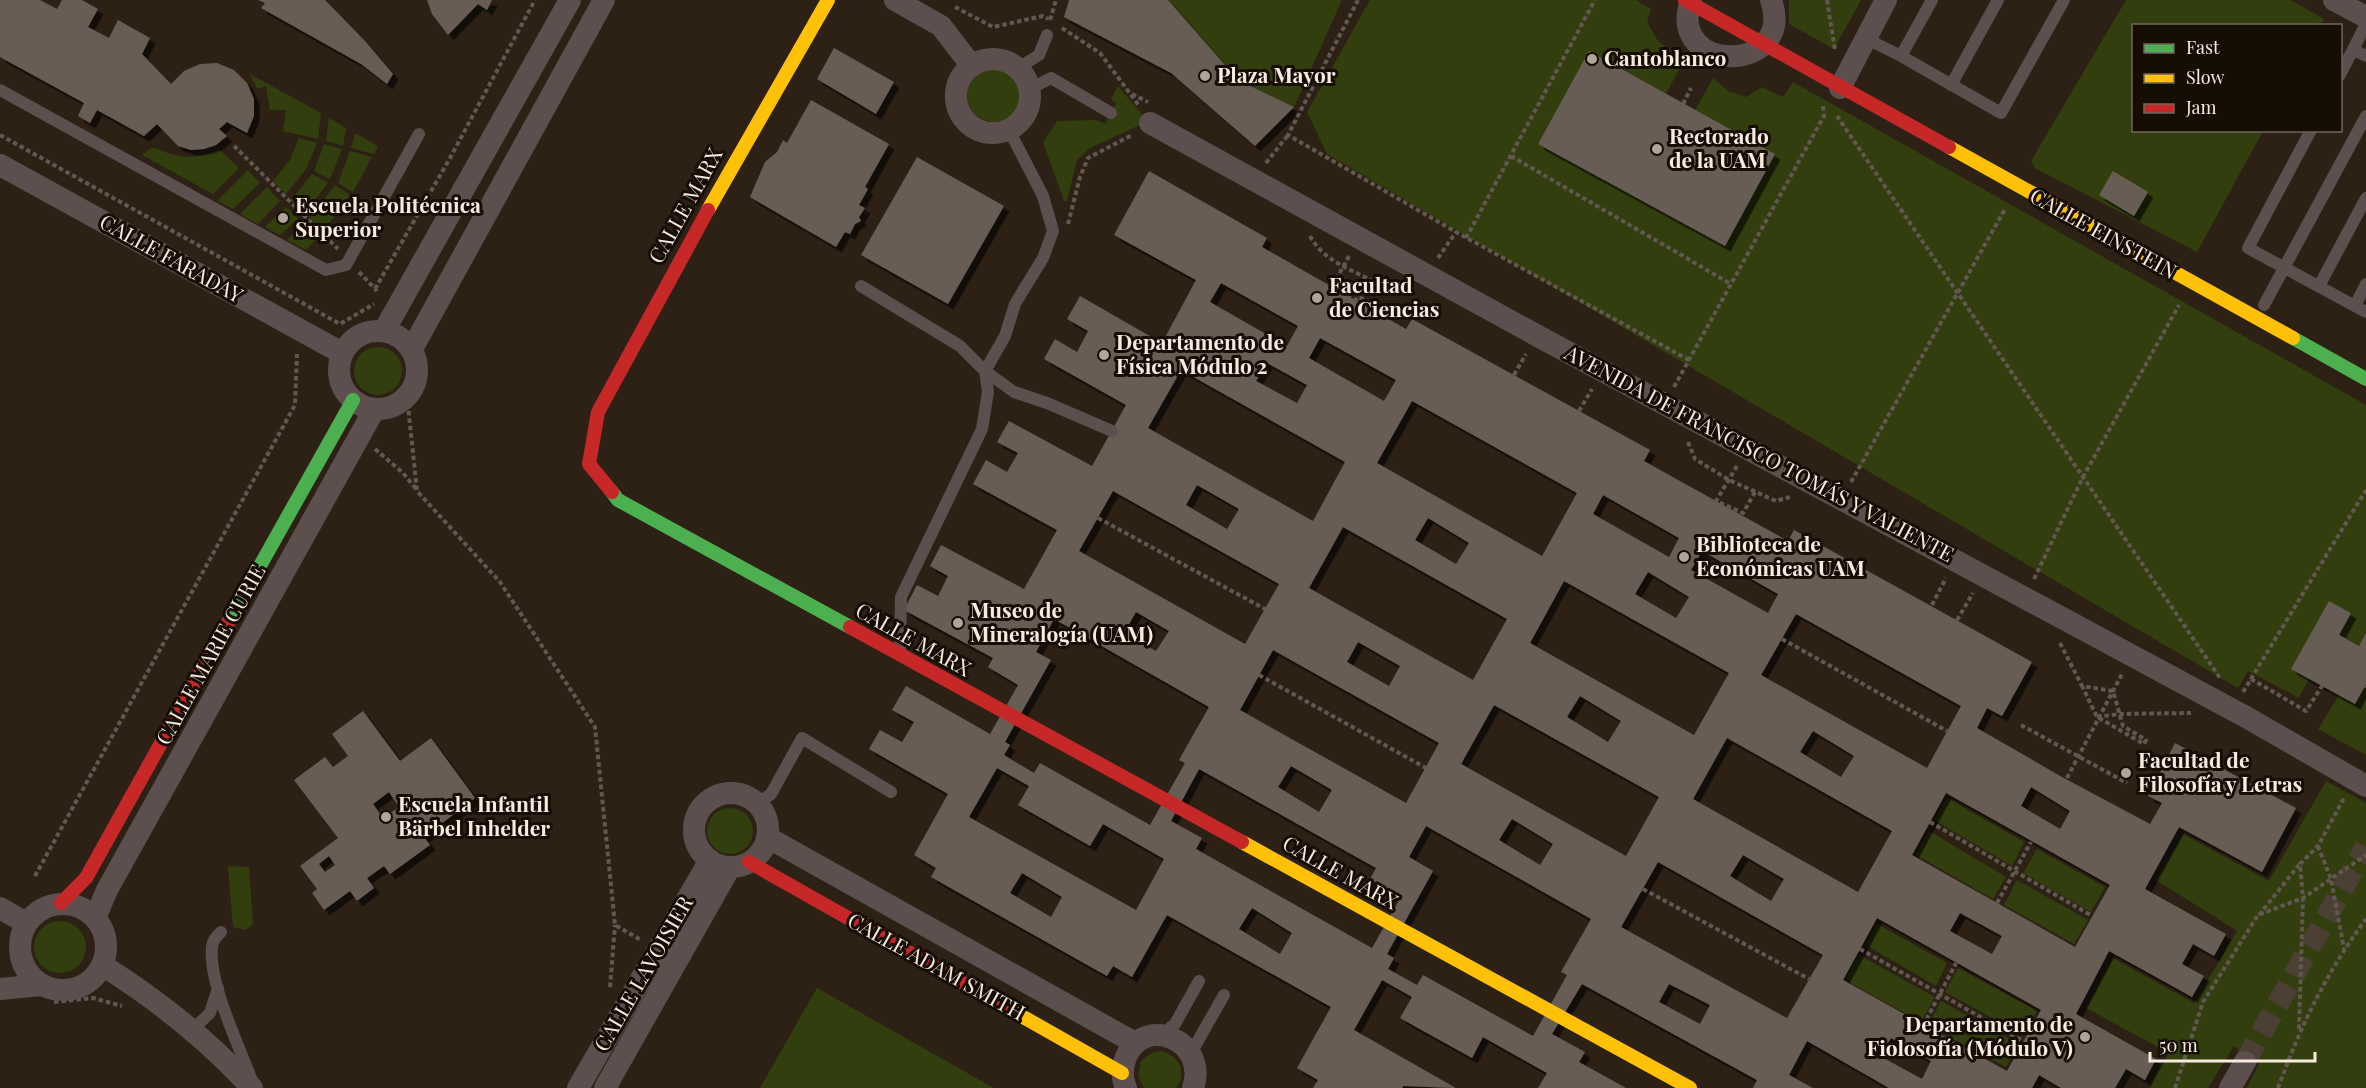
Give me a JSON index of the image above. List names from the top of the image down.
{
  "streets": {
    "street": [
      "CALLE MARX",
      "CALLE EINSTEIN",
      "CALLE FARADAY",
      "AVENIDA DE FRANCISCO TOMÁS Y VALIENTE",
      "CALLE MARIE CURIE",
      "CALLE ADAM SMITH",
      "CALLE LAVOISIER"
    ]
  },
  "crossings": [
    ["CALLE FARADAY", "CALLE MARIE CURIE"],
    ["CALLE ADAM SMITH", "CALLE LAVOISIER"]
  ],
  "places": [
    "Cantoblanco",
    "Plaza Mayor",
    "Rectorado de la UAM",
    "Escuela Politécnica Superior",
    "Facultad de Ciencias",
    "Departamento de Física Módulo 2",
    "Biblioteca de Económicas UAM",
    "Museo de Mineralogía (UAM)",
    "Facultad de Filosofía y Letras",
    "Escuela Infantil Bärbel Inhelder",
    "Departamento de Fiolosofía (Módulo V)"
  ],
  "legend": ["Fast", "Slow", "Jam"],
  "scale_bar": "50 m"
}
